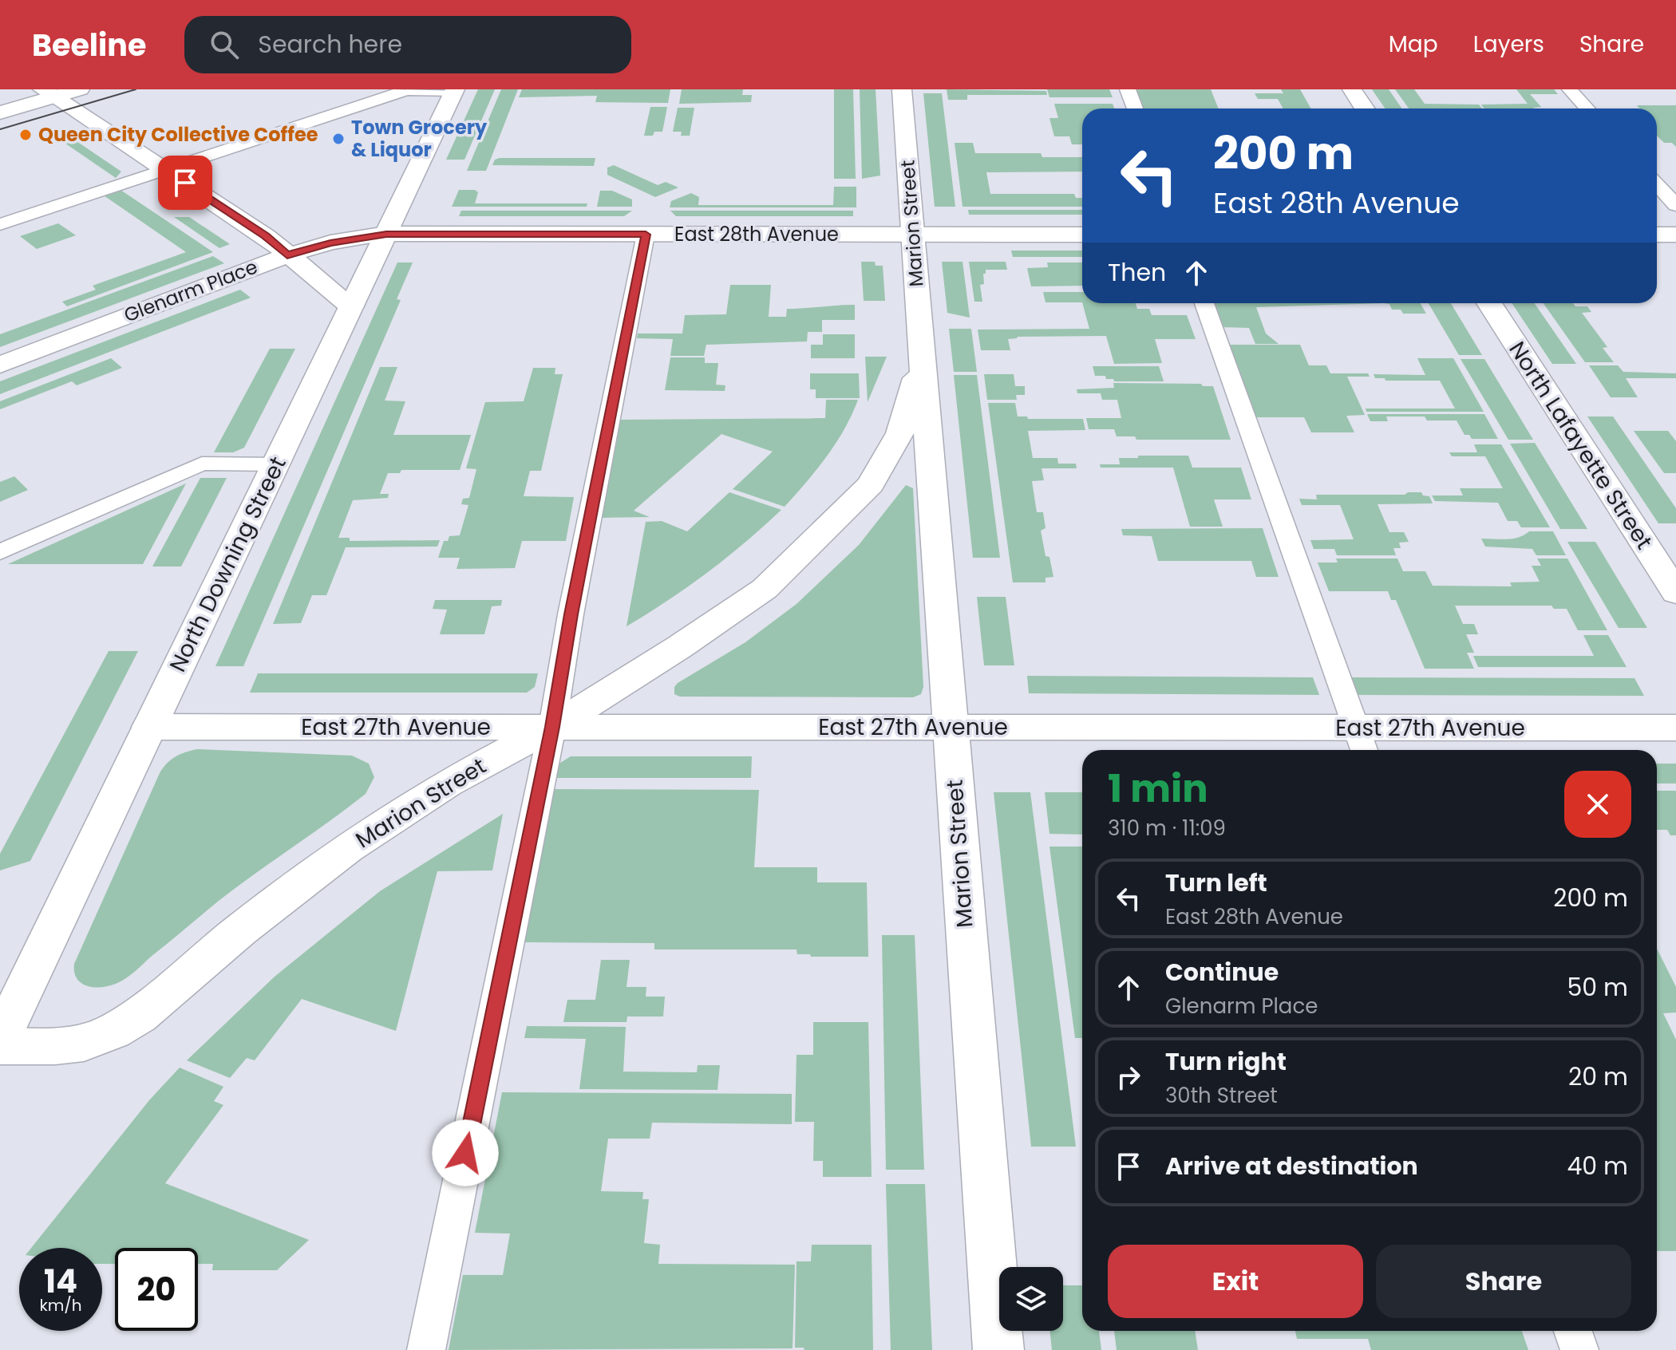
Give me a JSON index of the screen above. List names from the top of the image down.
{
  "streets": {
    "street": [
      "Marion Street",
      "East 28th Avenue",
      "Glenarm Place",
      "North Lafayette Street",
      "North Downing Street",
      "East 27th Avenue"
    ]
  },
  "crossings": [
    ["Marion Street", "East 28th Avenue"],
    ["Marion Street", "East 27th Avenue"],
    ["East 28th Avenue", "Glenarm Place"],
    ["East 28th Avenue", "North Downing Street"],
    ["Glenarm Place", "North Downing Street"],
    ["North Downing Street", "East 27th Avenue"]
  ],
  "places": ["Queen City Collective Coffee", "Town Grocery & Liquor"],
  "page": {
    "header": "Beeline",
    "search": "Search here",
    "nav": ["Map", "Layers", "Share"],
    "turn": ["200 m", "East 28th Avenue"],
    "then": "Then",
    "heading": ["1 min", "310 m · 11:09"],
    "list": [
      {
        "name": "Turn left",
        "note": "East 28th Avenue",
        "value": "200 m"
      },
      {
        "name": "Continue",
        "note": "Glenarm Place",
        "value": "50 m"
      },
      {
        "name": "Turn right",
        "note": "30th Street",
        "value": "20 m"
      },
      {
        "name": "Arrive at destination",
        "value": "40 m"
      }
    ],
    "buttons": ["Exit", "Share"],
    "speed": "14 km/h",
    "limit": "20"
  }
}
